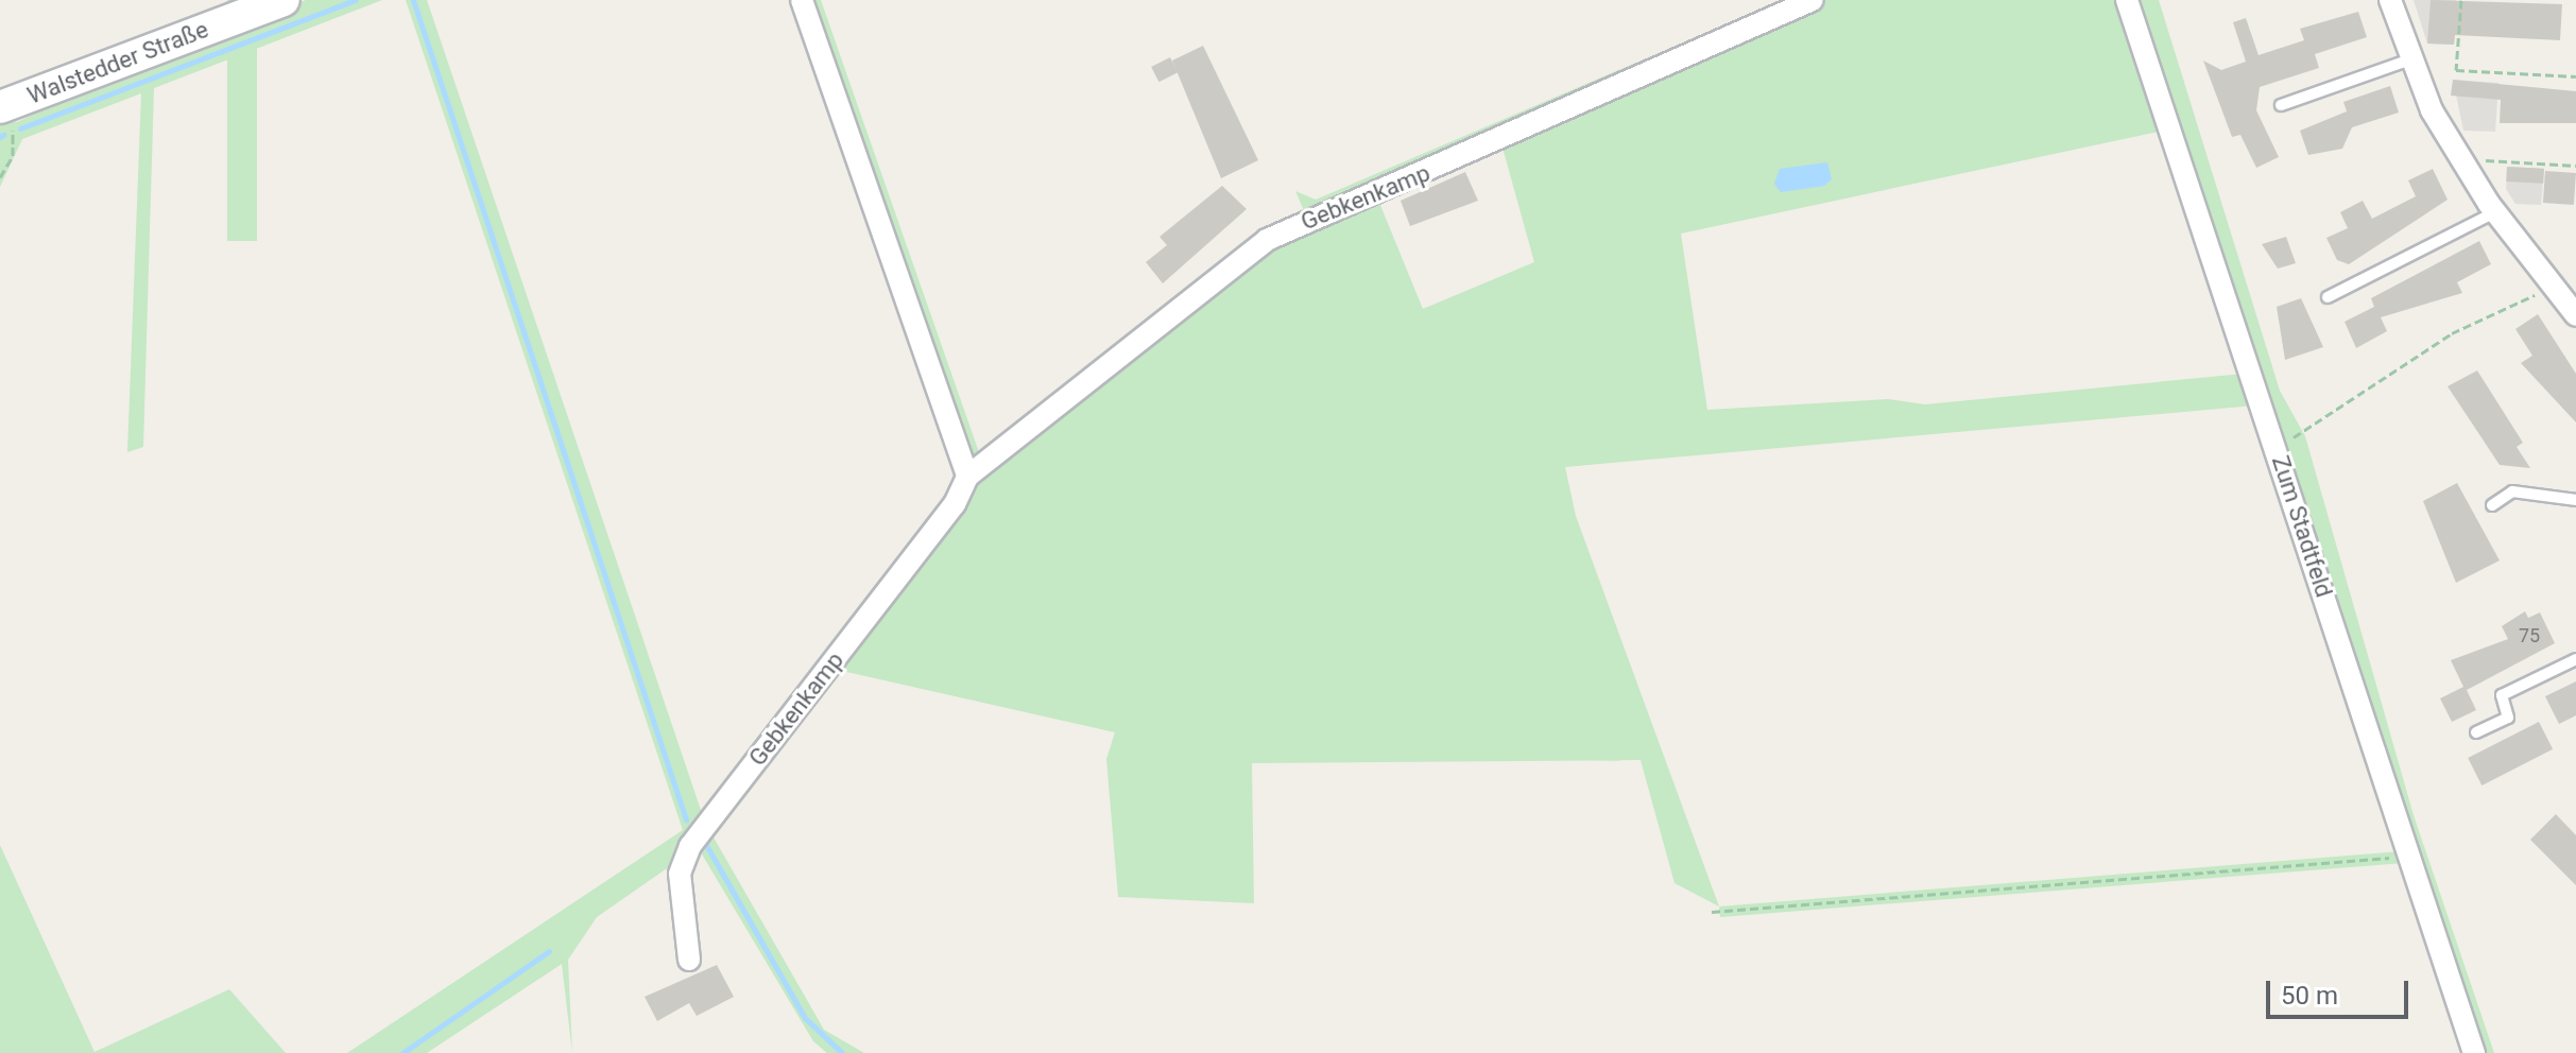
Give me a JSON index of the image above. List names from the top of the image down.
{
  "streets": {
    "main road": ["Walstedder Straße"],
    "street": ["Gebkenkamp", "Zum Stadtfeld"]
  },
  "house_numbers": ["75"],
  "scale_bar": "50 m"
}
